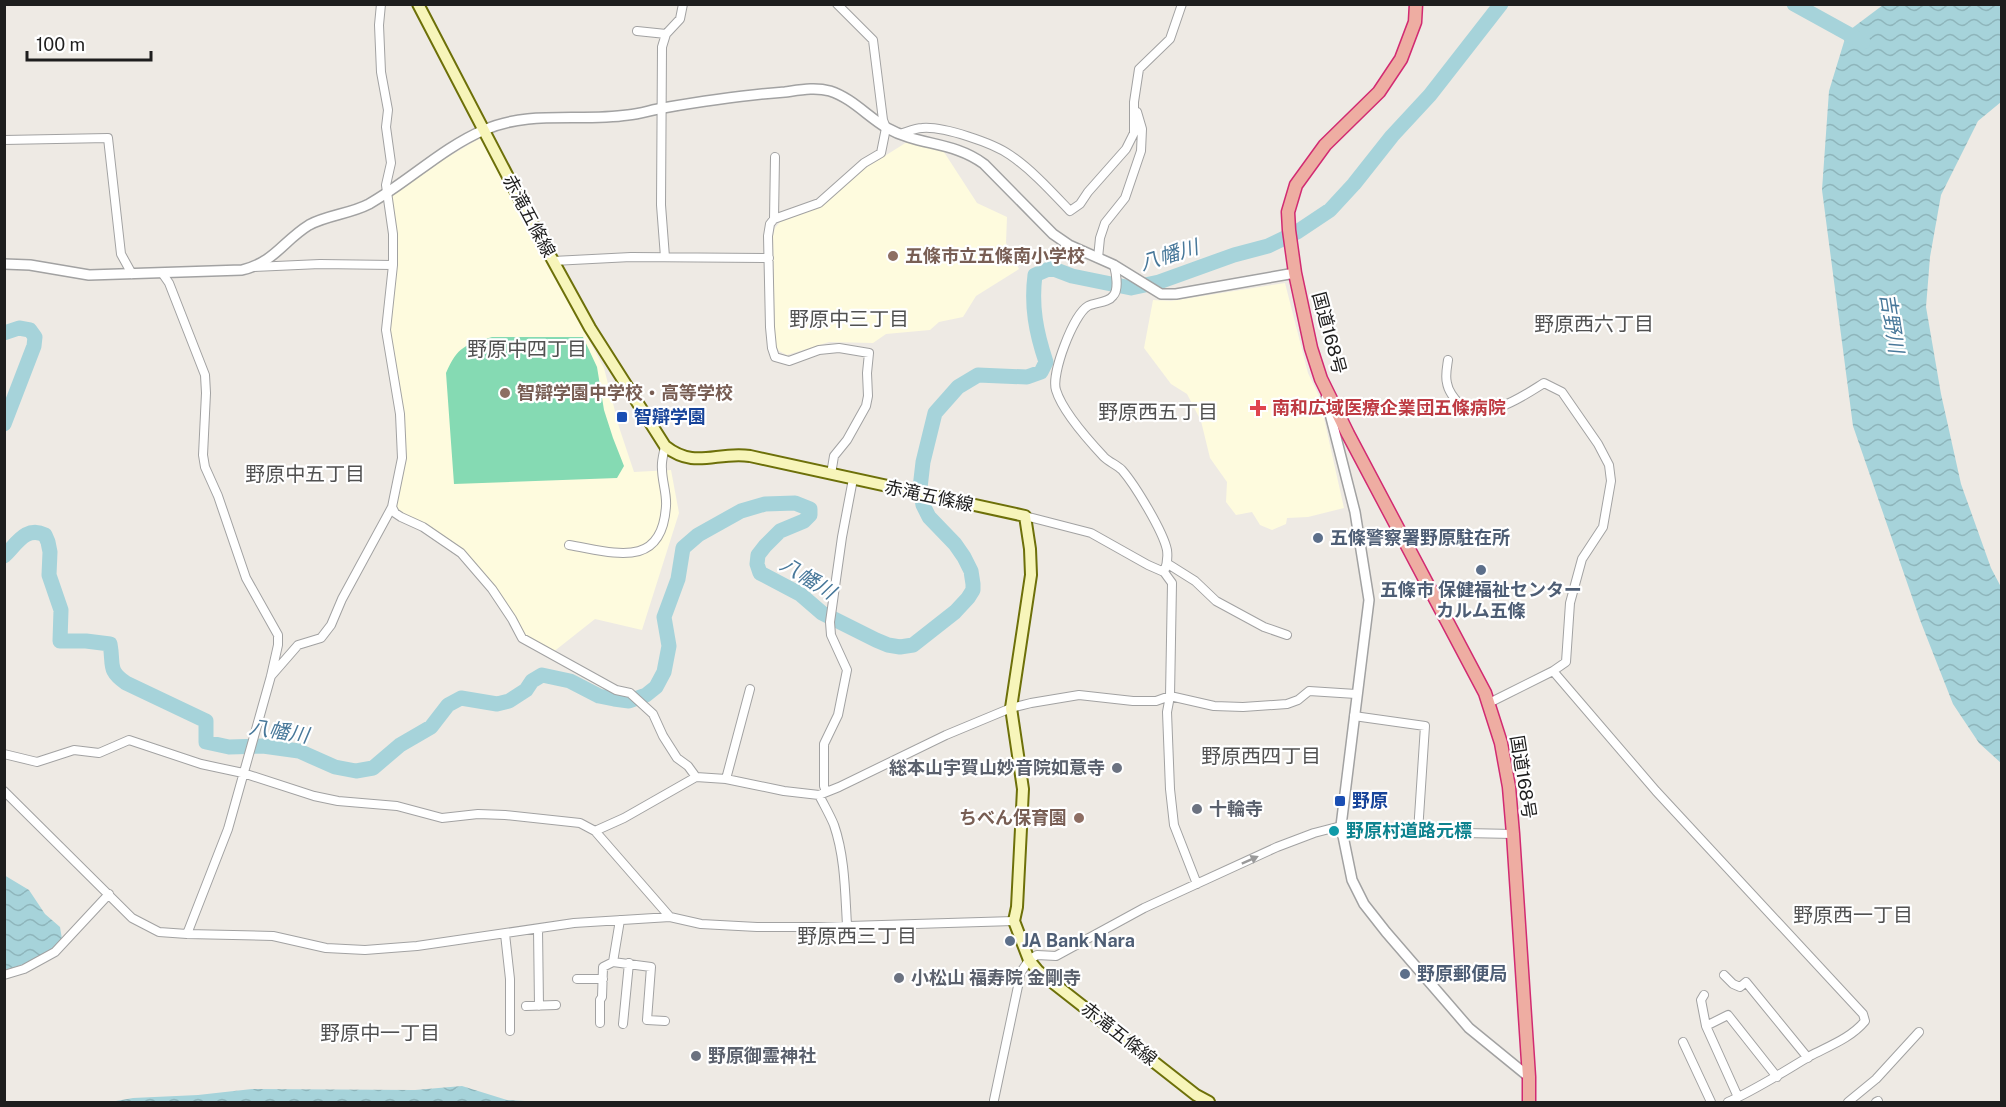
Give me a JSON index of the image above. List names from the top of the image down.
{
  "streets": {
    "highway": ["国道168号"],
    "main road": ["赤滝五條線"]
  },
  "districts": [
    "野原中三丁目",
    "野原西六丁目",
    "野原中四丁目",
    "野原西五丁目",
    "野原中五丁目",
    "野原西四丁目",
    "野原西一丁目",
    "野原西三丁目",
    "野原中一丁目"
  ],
  "water": ["八幡川", "吉野川"],
  "places": {
    "other": [
      "五條市立五條南小学校",
      "智辯学園中学校・高等学校",
      "五條警察署野原駐在所",
      "五條市 保健福祉センター カルム五條",
      "総本山宇賀山妙音院如意寺",
      "十輪寺",
      "ちべん保育園",
      "野原村道路元標",
      "JA Bank Nara",
      "野原郵便局",
      "小松山 福寿院 金剛寺",
      "野原御霊神社"
    ],
    "health": ["南和広域医療企業団五條病院"],
    "transit": ["智辯学園", "野原"]
  },
  "scale_bar": "100 m"
}
